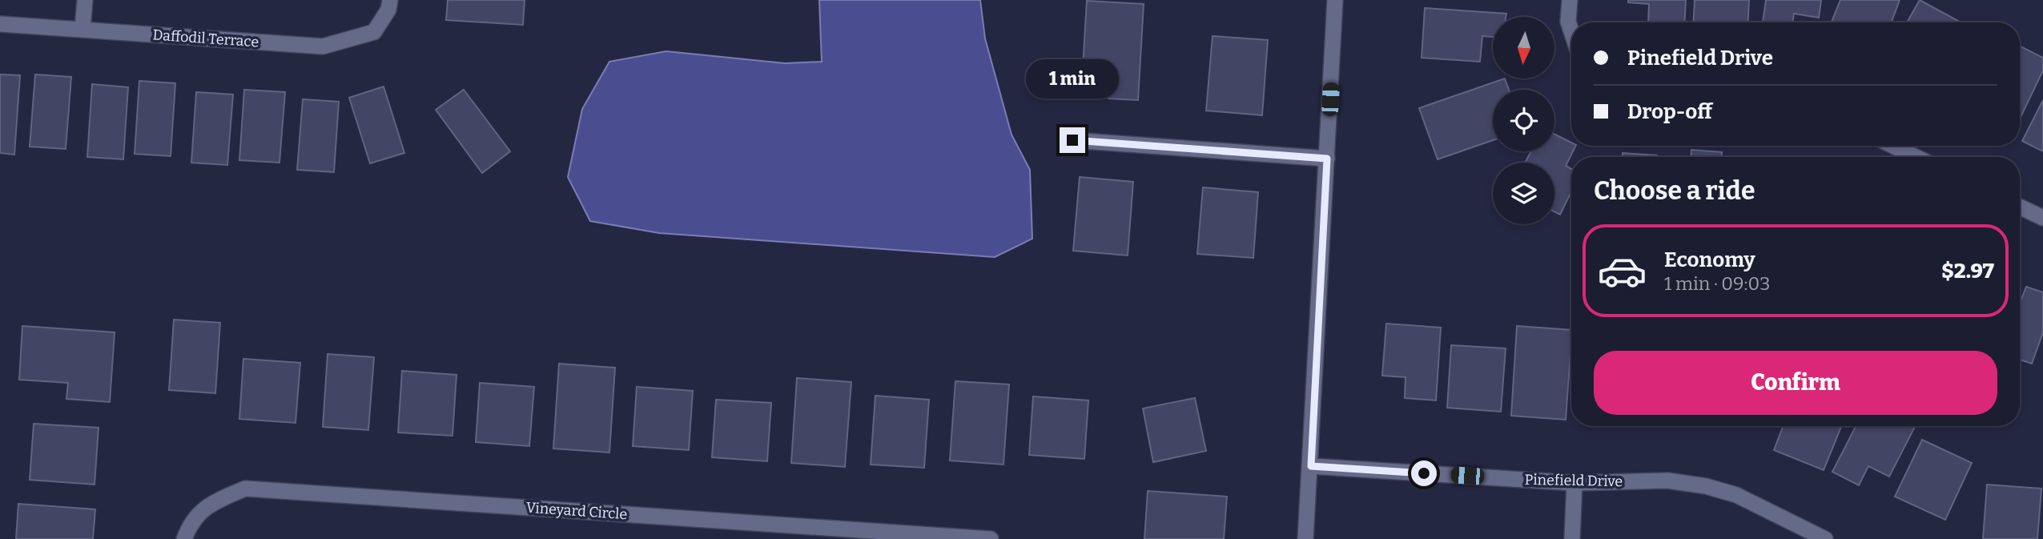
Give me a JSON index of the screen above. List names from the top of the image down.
{
  "streets": {
    "street": ["Daffodil Terrace", "Pinefield Drive", "Vineyard Circle"]
  },
  "north": "bottom",
  "page": {
    "banner": ["Pinefield Drive", "Drop-off"],
    "bubble": "1 min",
    "heading": "Choose a ride",
    "list": [
      {
        "name": "Economy",
        "note": "1 min · 09:03",
        "value": "$2.97"
      }
    ],
    "buttons": "Confirm"
  }
}
